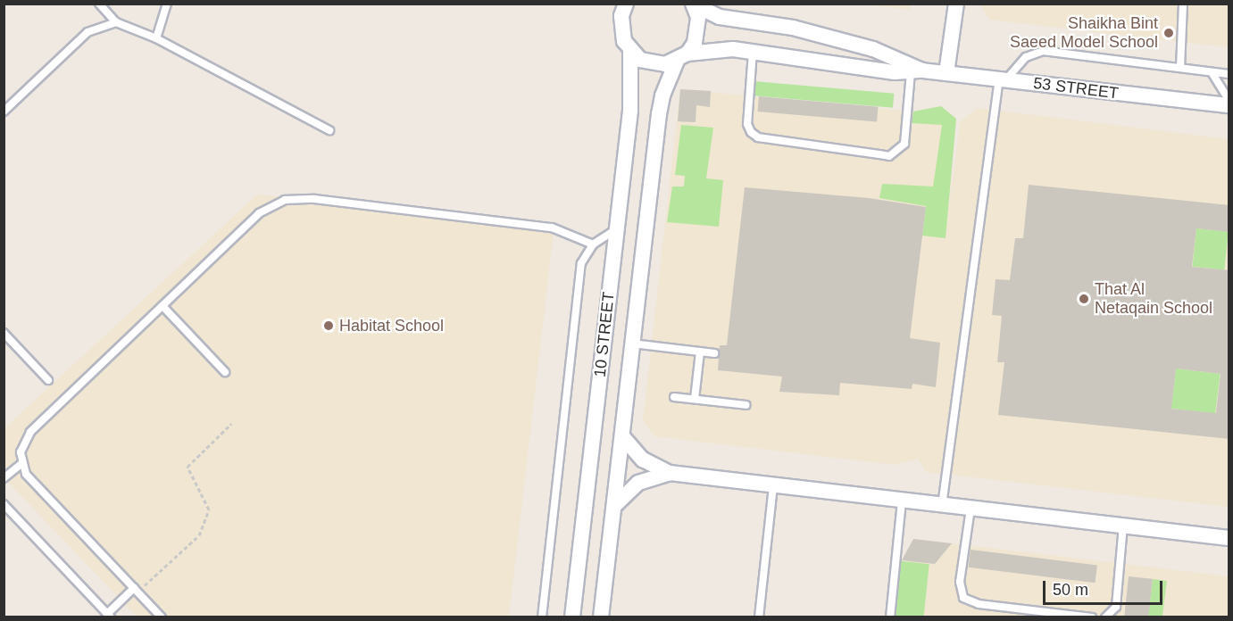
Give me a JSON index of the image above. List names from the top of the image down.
{
  "streets": {
    "street": ["53 STREET", "10 STREET"]
  },
  "crossings": [
    ["53 STREET", "10 STREET"]
  ],
  "places": ["Shaikha Bint Saeed Model School", "That Al Netaqain School", "Habitat School"],
  "scale_bar": "50 m"
}
